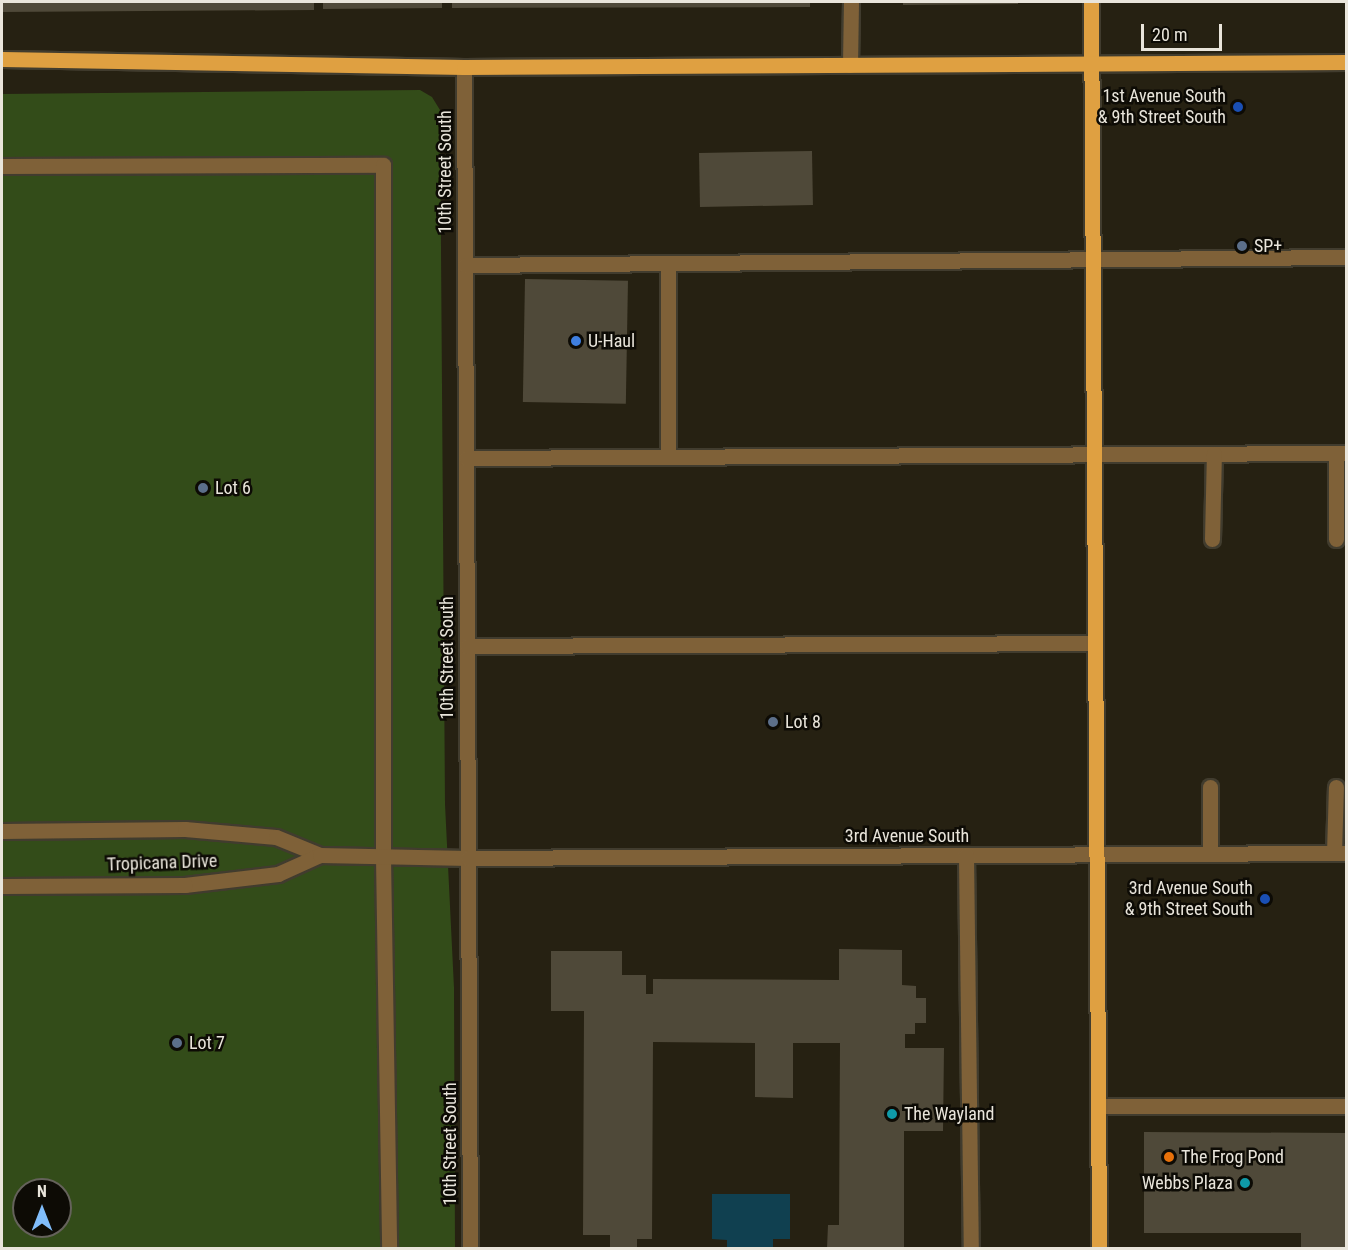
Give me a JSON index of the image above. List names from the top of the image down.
{
  "streets": {
    "street": ["10th Street South", "3rd Avenue South", "Tropicana Drive"]
  },
  "crossings": [
    ["10th Street South", "3rd Avenue South"],
    ["10th Street South", "Tropicana Drive"],
    ["3rd Avenue South", "Tropicana Drive"]
  ],
  "places": [
    "1st Avenue South & 9th Street South",
    "SP+",
    "U-Haul",
    "Lot 6",
    "Lot 8",
    "3rd Avenue South & 9th Street South",
    "Lot 7",
    "The Wayland",
    "The Frog Pond",
    "Webbs Plaza"
  ],
  "scale_bar": "20 m",
  "north": "top"
}
